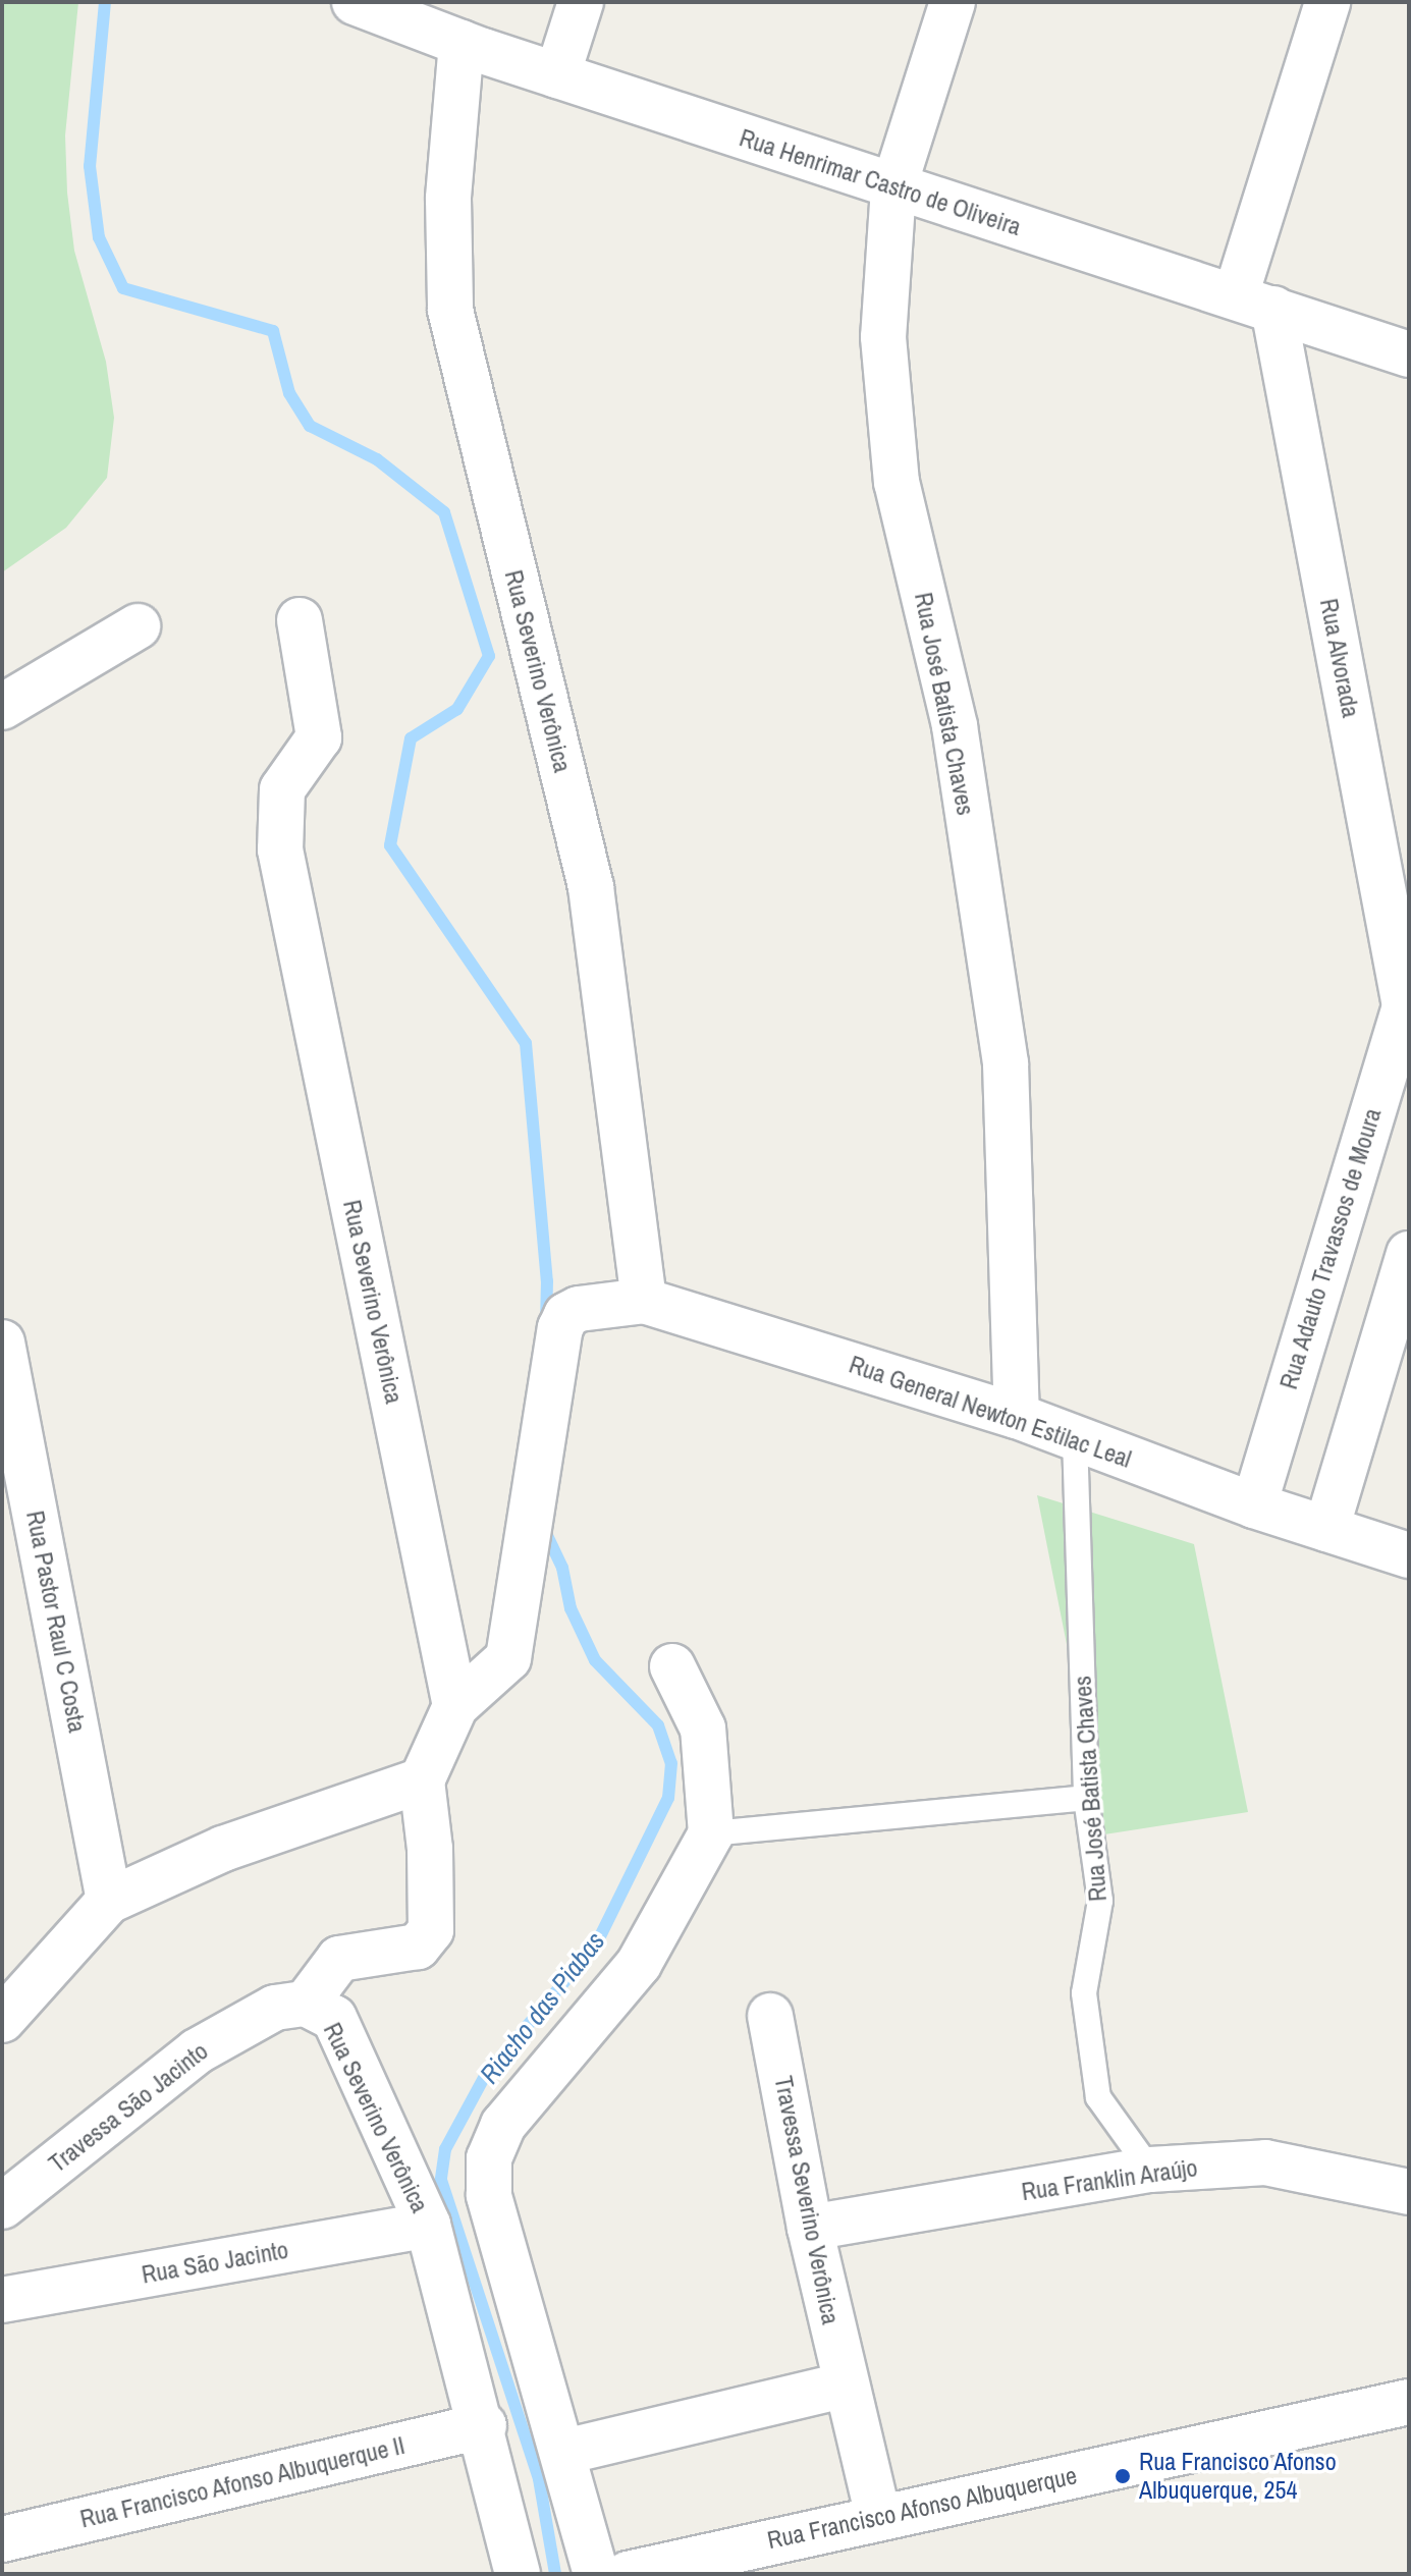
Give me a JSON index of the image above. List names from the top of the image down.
{
  "streets": {
    "street": [
      "Rua Henrimar Castro de Oliveira",
      "Rua Alvorada",
      "Rua Severino Verônica",
      "Rua José Batista Chaves",
      "Rua Adauto Travassos de Moura",
      "Rua General Newton Estilac Leal",
      "Rua Pastor Raul C Costa",
      "Travessa São Jacinto",
      "Rua Franklin Araújo",
      "Travessa Severino Verônica",
      "Rua São Jacinto",
      "Rua Francisco Afonso Albuquerque II",
      "Rua Francisco Afonso Albuquerque"
    ]
  },
  "crossings": [
    ["Rua Henrimar Castro de Oliveira", "Rua Alvorada"],
    ["Rua Henrimar Castro de Oliveira", "Rua Severino Verônica"],
    ["Rua Henrimar Castro de Oliveira", "Rua José Batista Chaves"],
    ["Rua Alvorada", "Rua Adauto Travassos de Moura"],
    ["Rua Severino Verônica", "Rua General Newton Estilac Leal"],
    ["Rua Severino Verônica", "Travessa São Jacinto"],
    ["Rua Severino Verônica", "Rua São Jacinto"],
    ["Rua Severino Verônica", "Rua Francisco Afonso Albuquerque II"],
    ["Rua José Batista Chaves", "Rua General Newton Estilac Leal"],
    ["Rua José Batista Chaves", "Rua Franklin Araújo"],
    ["Rua Adauto Travassos de Moura", "Rua General Newton Estilac Leal"],
    ["Rua Franklin Araújo", "Travessa Severino Verônica"],
    ["Travessa Severino Verônica", "Rua Francisco Afonso Albuquerque"]
  ],
  "water": ["Riacho das Piabas"],
  "places": ["Rua Francisco Afonso Albuquerque, 254"]
}
